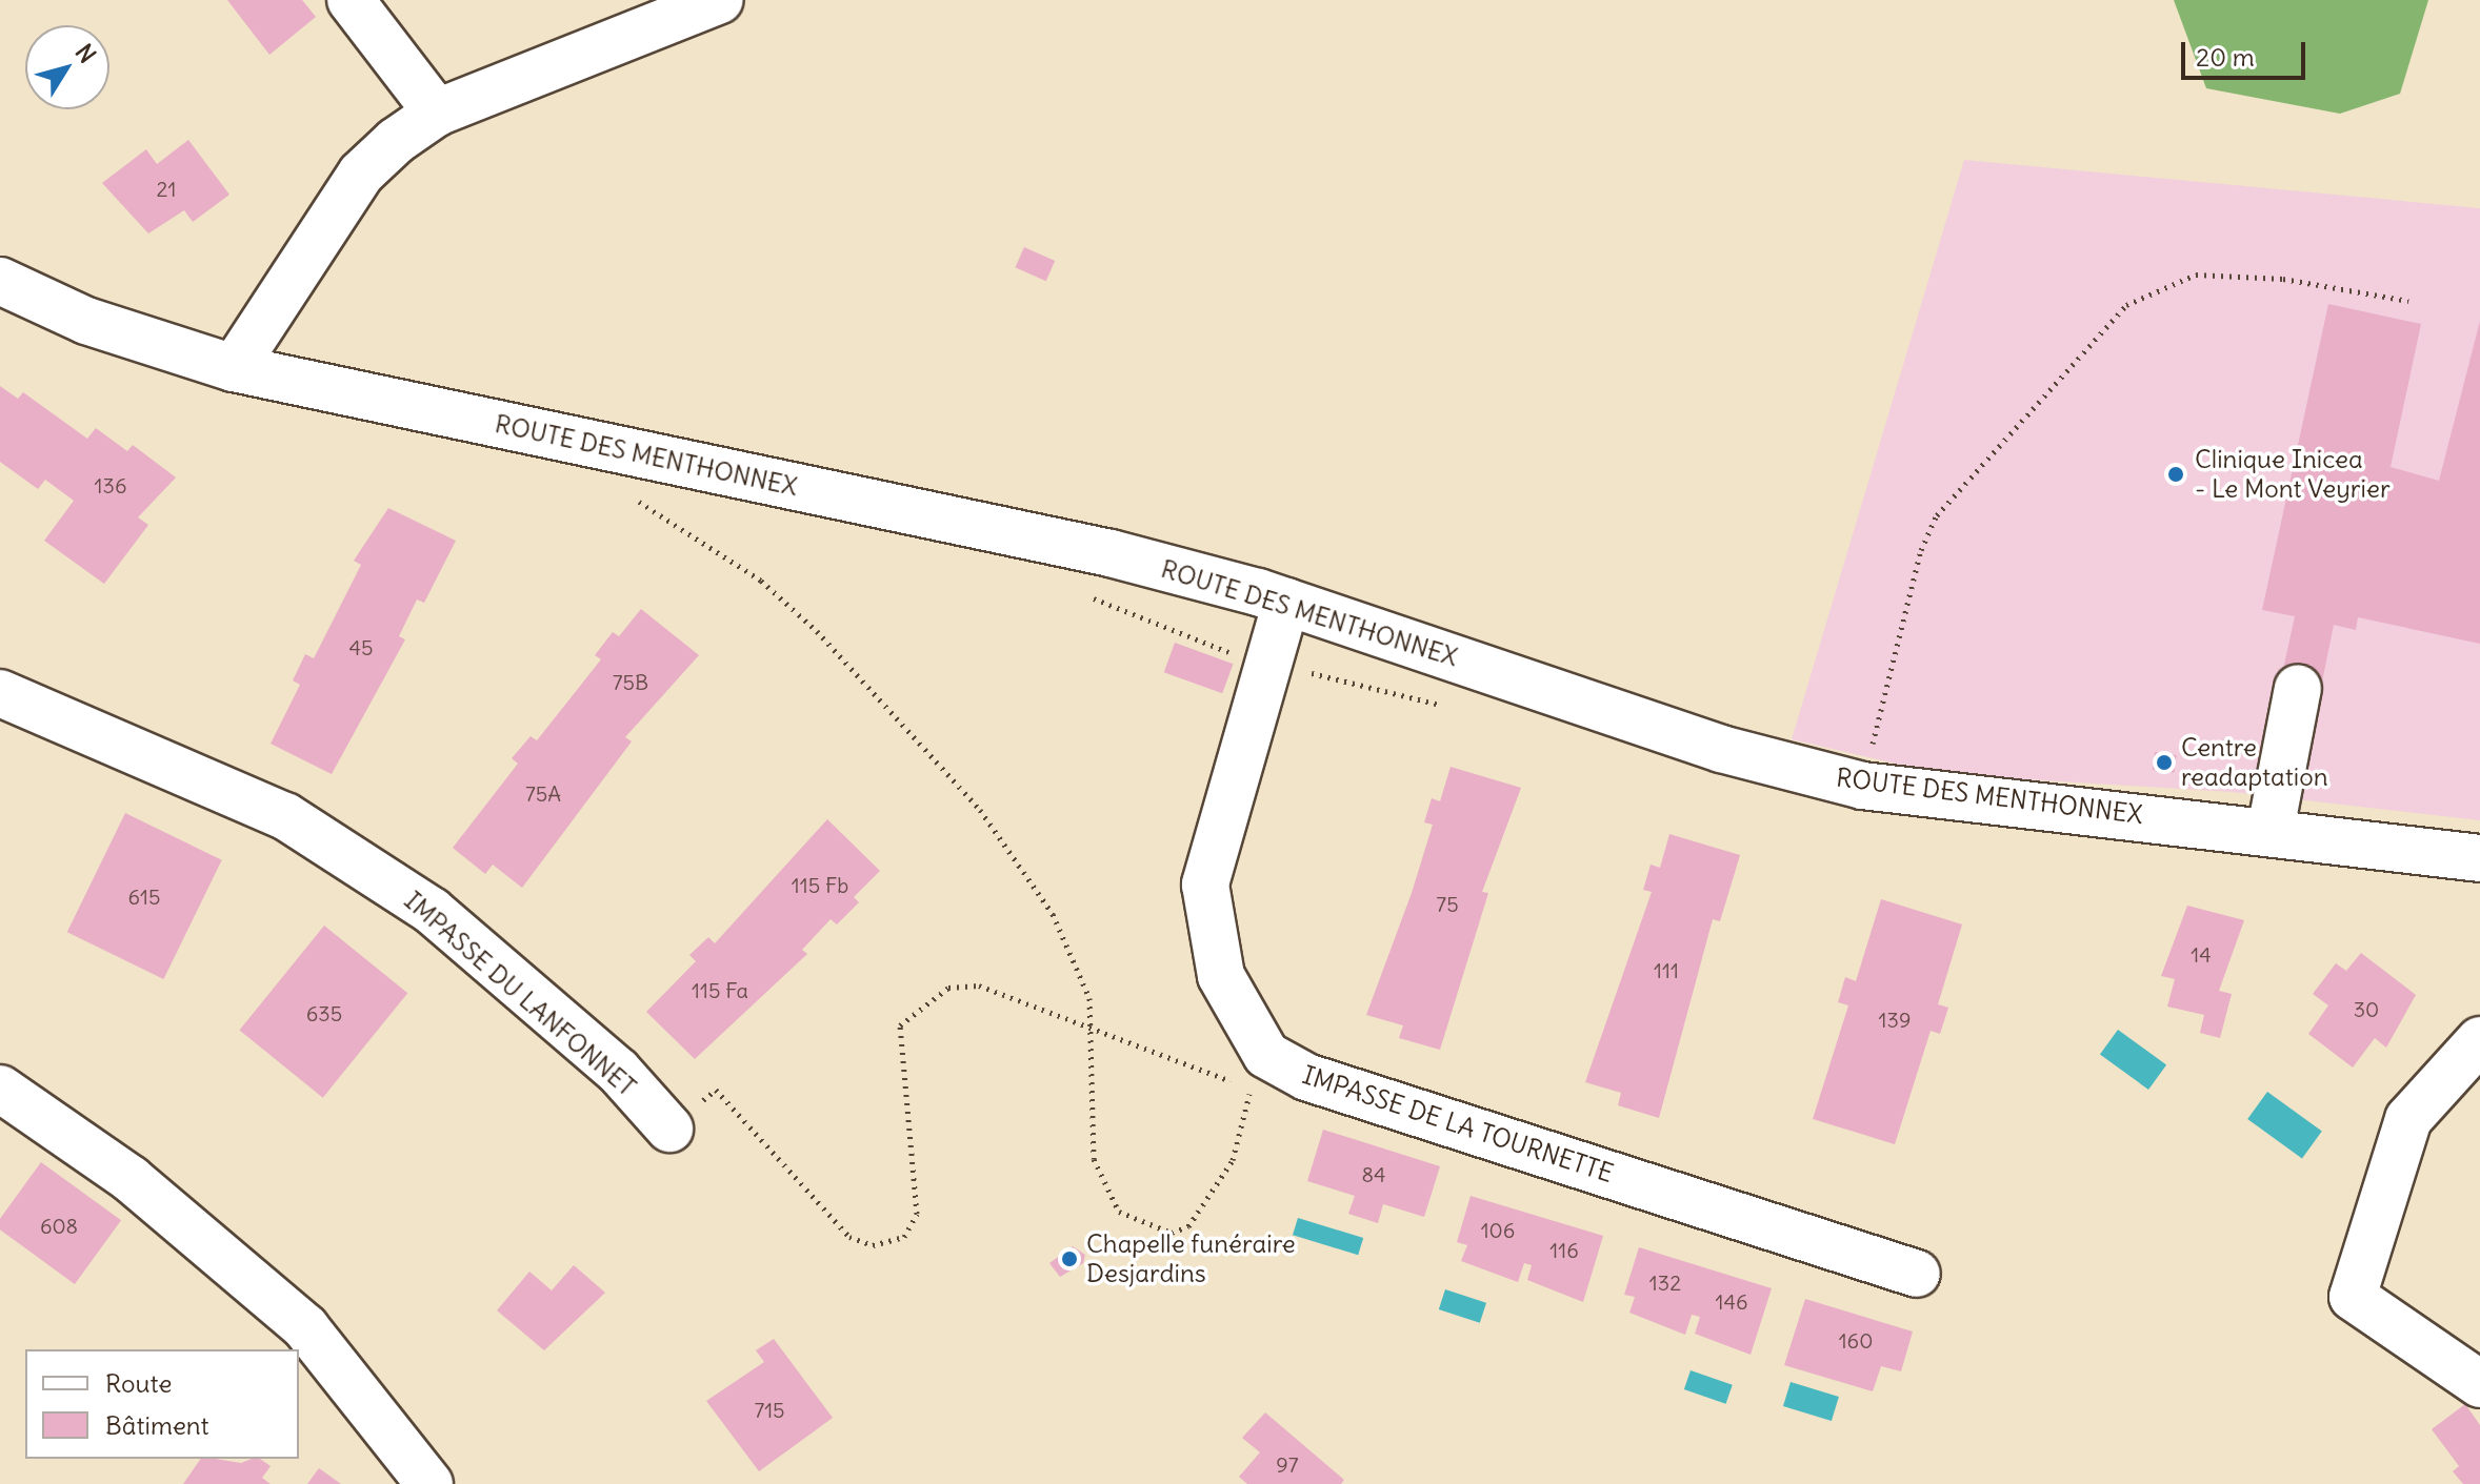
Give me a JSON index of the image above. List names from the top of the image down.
{
  "streets": {
    "street": ["ROUTE DES MENTHONNEX", "IMPASSE DU LANFONNET", "IMPASSE DE LA TOURNETTE"]
  },
  "places": ["Clinique Inicea - Le Mont Veyrier", "Centre readaptation", "Chapelle funéraire Desjardins"],
  "house_numbers": [
    "21",
    "136",
    "45",
    "75B",
    "75A",
    "115 Fb",
    "615",
    "75",
    "14",
    "111",
    "115 Fa",
    "30",
    "635",
    "139",
    "84",
    "608",
    "106",
    "116",
    "132",
    "146",
    "160",
    "715",
    "97"
  ],
  "legend": ["Route", "Bâtiment"],
  "scale_bar": "20 m",
  "north": "top right"
}
